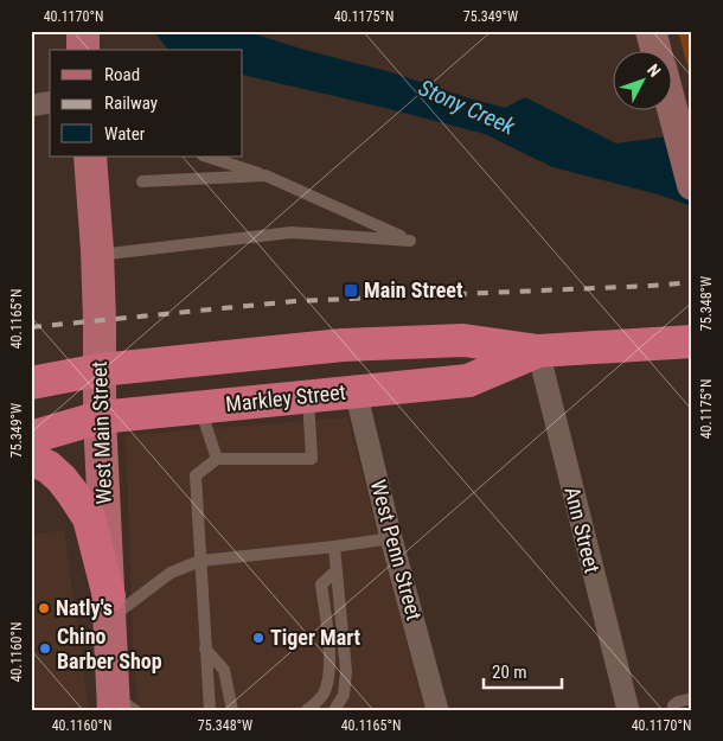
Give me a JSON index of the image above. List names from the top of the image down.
{
  "streets": {
    "highway": ["Markley Street"],
    "main road": ["West Main Street"],
    "street": ["Ann Street", "West Penn Street"]
  },
  "crossings": [
    ["Markley Street", "West Main Street"],
    ["Markley Street", "Ann Street"],
    ["Markley Street", "West Penn Street"]
  ],
  "water": ["Stony Creek"],
  "places": {
    "transit": ["Main Street"],
    "other": ["Natly's", "Tiger Mart", "Chino Barber Shop"]
  },
  "legend": ["Road", "Railway", "Water"],
  "scale_bar": "20 m",
  "north": "top right",
  "coordinates": [
    "40.1170°N",
    "40.1175°N",
    "75.349°W",
    "75.348°W",
    "40.1165°N",
    "40.1160°N"
  ]
}
